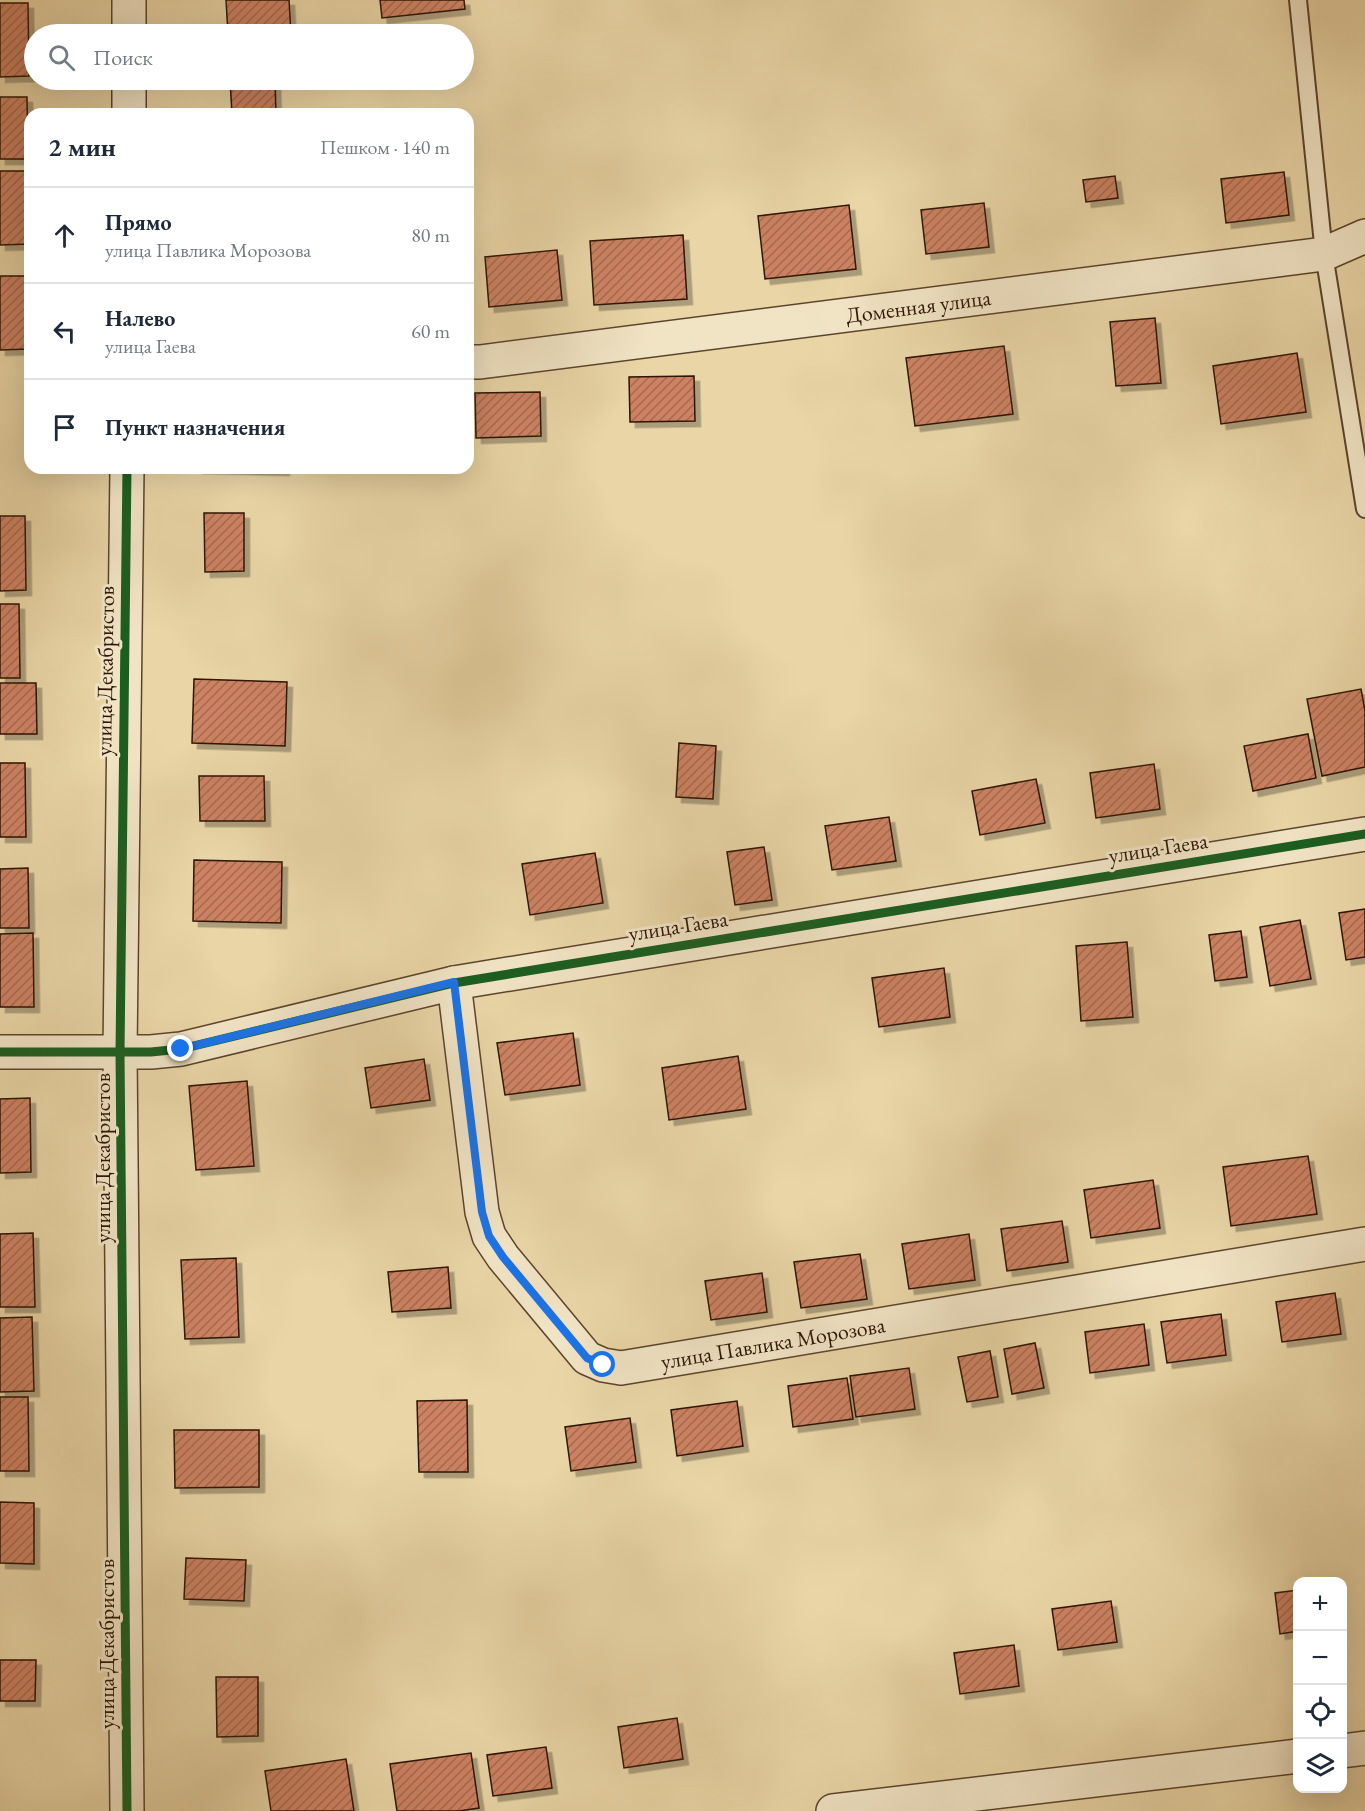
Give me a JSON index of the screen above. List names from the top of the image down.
{
  "streets": {
    "street": [
      "Доменная улица",
      "улица Декабристов",
      "улица Гаева",
      "улица Павлика Морозова"
    ]
  },
  "crossings": [
    ["улица Декабристов", "улица Гаева"],
    ["улица Гаева", "улица Павлика Морозова"]
  ],
  "page": {
    "search": "Поиск",
    "heading": ["2 мин", "Пешком · 140 m"],
    "list": [
      ["Прямо", "улица Павлика Морозова", "80 m"],
      ["Налево", "улица Гаева", "60 m"],
      "Пункт назначения"
    ],
    "map_buttons": ["+", "−"]
  }
}
